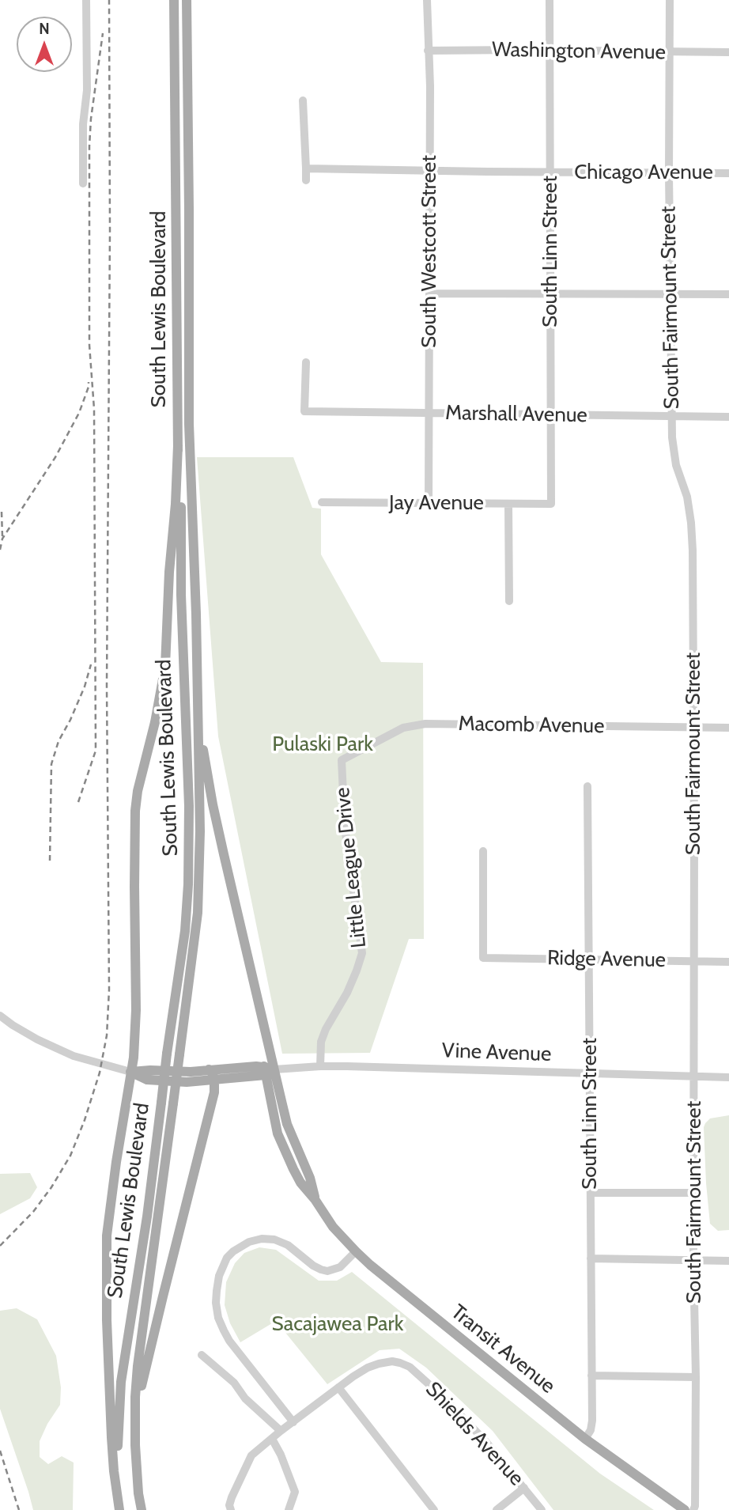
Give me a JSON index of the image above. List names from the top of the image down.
{
  "streets": {
    "main road": ["South Lewis Boulevard", "Transit Avenue"],
    "street": [
      "Washington Avenue",
      "Chicago Avenue",
      "South Westcott Street",
      "South Linn Street",
      "South Fairmount Street",
      "Marshall Avenue",
      "Jay Avenue",
      "Macomb Avenue",
      "Little League Drive",
      "Ridge Avenue",
      "Vine Avenue",
      "Shields Avenue"
    ]
  },
  "crossings": [
    ["Washington Avenue", "South Westcott Street"],
    ["Washington Avenue", "South Linn Street"],
    ["Washington Avenue", "South Fairmount Street"],
    ["Chicago Avenue", "South Westcott Street"],
    ["Chicago Avenue", "South Linn Street"],
    ["Chicago Avenue", "South Fairmount Street"],
    ["South Westcott Street", "Marshall Avenue"],
    ["South Westcott Street", "Jay Avenue"],
    ["South Linn Street", "Marshall Avenue"],
    ["South Linn Street", "Jay Avenue"],
    ["South Linn Street", "Ridge Avenue"],
    ["South Linn Street", "Vine Avenue"],
    ["South Linn Street", "Transit Avenue"],
    ["South Fairmount Street", "Marshall Avenue"],
    ["South Fairmount Street", "Macomb Avenue"],
    ["South Fairmount Street", "Ridge Avenue"],
    ["South Fairmount Street", "Vine Avenue"],
    ["South Lewis Boulevard", "Transit Avenue"],
    ["Macomb Avenue", "Little League Drive"],
    ["Little League Drive", "Vine Avenue"],
    ["Vine Avenue", "Transit Avenue"]
  ],
  "parks": ["Pulaski Park", "Sacajawea Park"],
  "north": "top"
}
